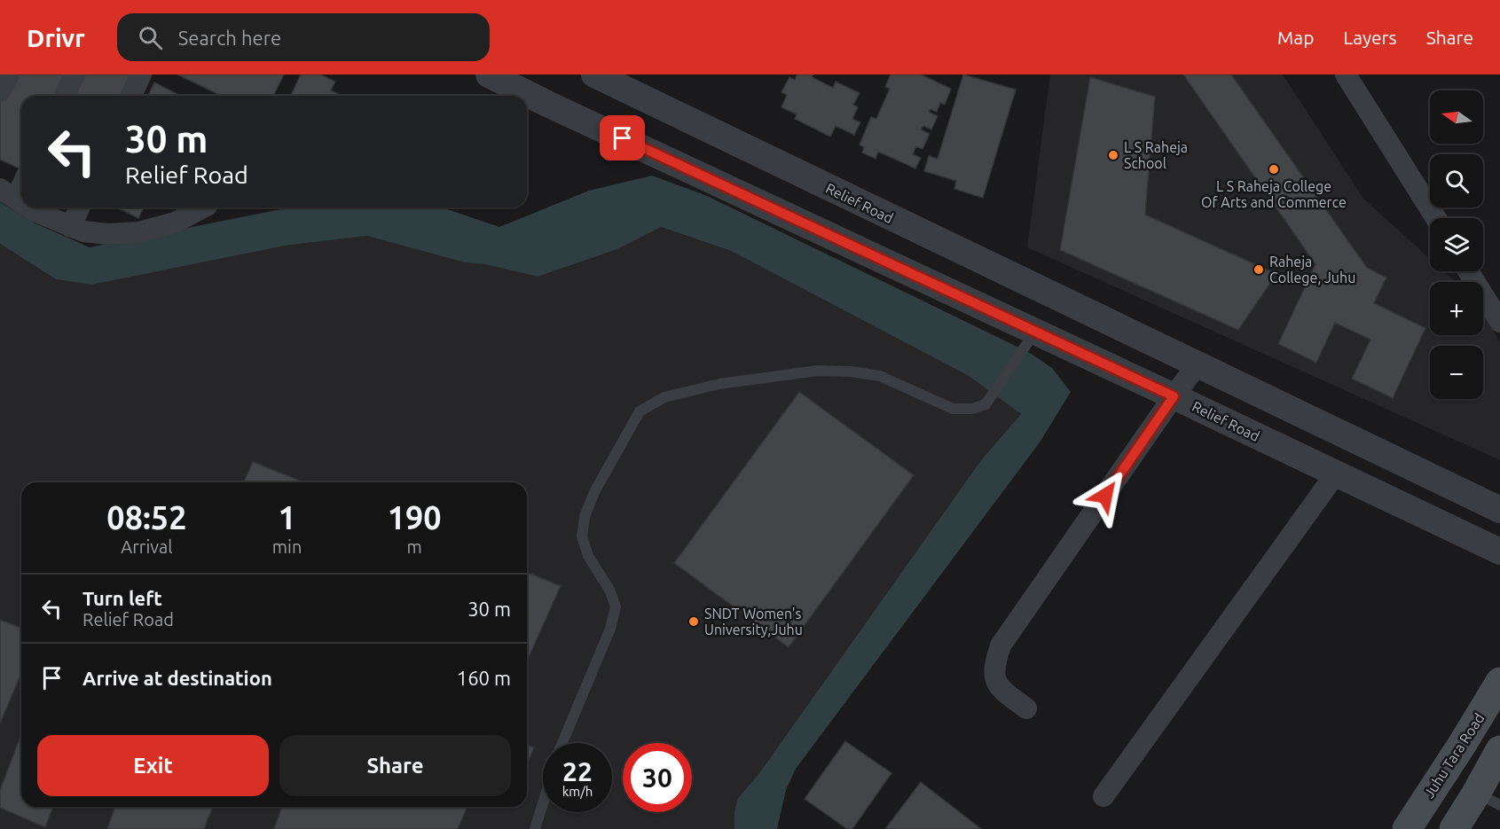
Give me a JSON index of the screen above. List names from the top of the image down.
{
  "streets": {
    "main road": ["Juhu Tara Road"],
    "street": ["Relief Road"]
  },
  "places": [
    "L S Raheja School",
    "L S Raheja College Of Arts and Commerce",
    "Raheja College, Juhu",
    "SNDT Women's University,Juhu"
  ],
  "north": "left",
  "page": {
    "header": "Drivr",
    "search": "Search here",
    "nav": ["Map", "Layers", "Share"],
    "map_buttons": ["+", "−"],
    "turn": ["30 m", "Relief Road"],
    "eta": [
      "08:52",
      "Arrival",
      "1",
      "min",
      "190",
      "m"
    ],
    "list": [
      {
        "name": "Turn left",
        "note": "Relief Road",
        "value": "30 m"
      },
      {
        "name": "Arrive at destination",
        "value": "160 m"
      }
    ],
    "buttons": ["Exit", "Share"],
    "speed": "22 km/h",
    "limit": "30"
  }
}
